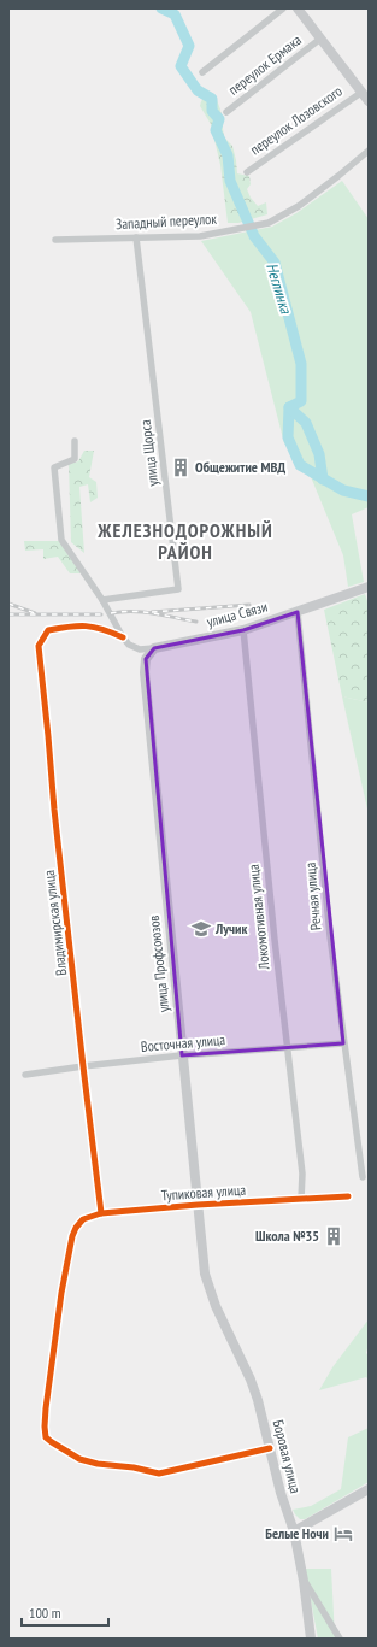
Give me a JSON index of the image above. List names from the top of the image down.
{
  "streets": {
    "main road": ["улица Связи", "улица Профсоюзов", "Боровая улица"],
    "street": [
      "переулок Ермака",
      "переулок Лозовского",
      "Западный переулок",
      "улица Щорса",
      "Речная улица",
      "Локомотивная улица",
      "Владимирская улица",
      "Восточная улица",
      "Тупиковая улица"
    ]
  },
  "crossings": [
    ["Западный переулок", "улица Щорса"],
    ["улица Связи", "Речная улица"],
    ["улица Связи", "Локомотивная улица"],
    ["улица Связи", "улица Профсоюзов"],
    ["Речная улица", "Восточная улица"],
    ["Локомотивная улица", "Восточная улица"],
    ["Локомотивная улица", "Тупиковая улица"],
    ["Владимирская улица", "Восточная улица"],
    ["Владимирская улица", "Тупиковая улица"],
    ["улица Профсоюзов", "Восточная улица"],
    ["улица Профсоюзов", "Тупиковая улица"],
    ["улица Профсоюзов", "Боровая улица"],
    ["Тупиковая улица", "Боровая улица"]
  ],
  "districts": ["ЖЕЛЕЗНОДОРОЖНЫЙ РАЙОН"],
  "water": ["Неглинка"],
  "places": {
    "building": ["Общежитие МВД", "Школа №35"],
    "school or university": ["Лучик"],
    "hotel": ["Белые Ночи"]
  },
  "scale_bar": "100 m"
}
